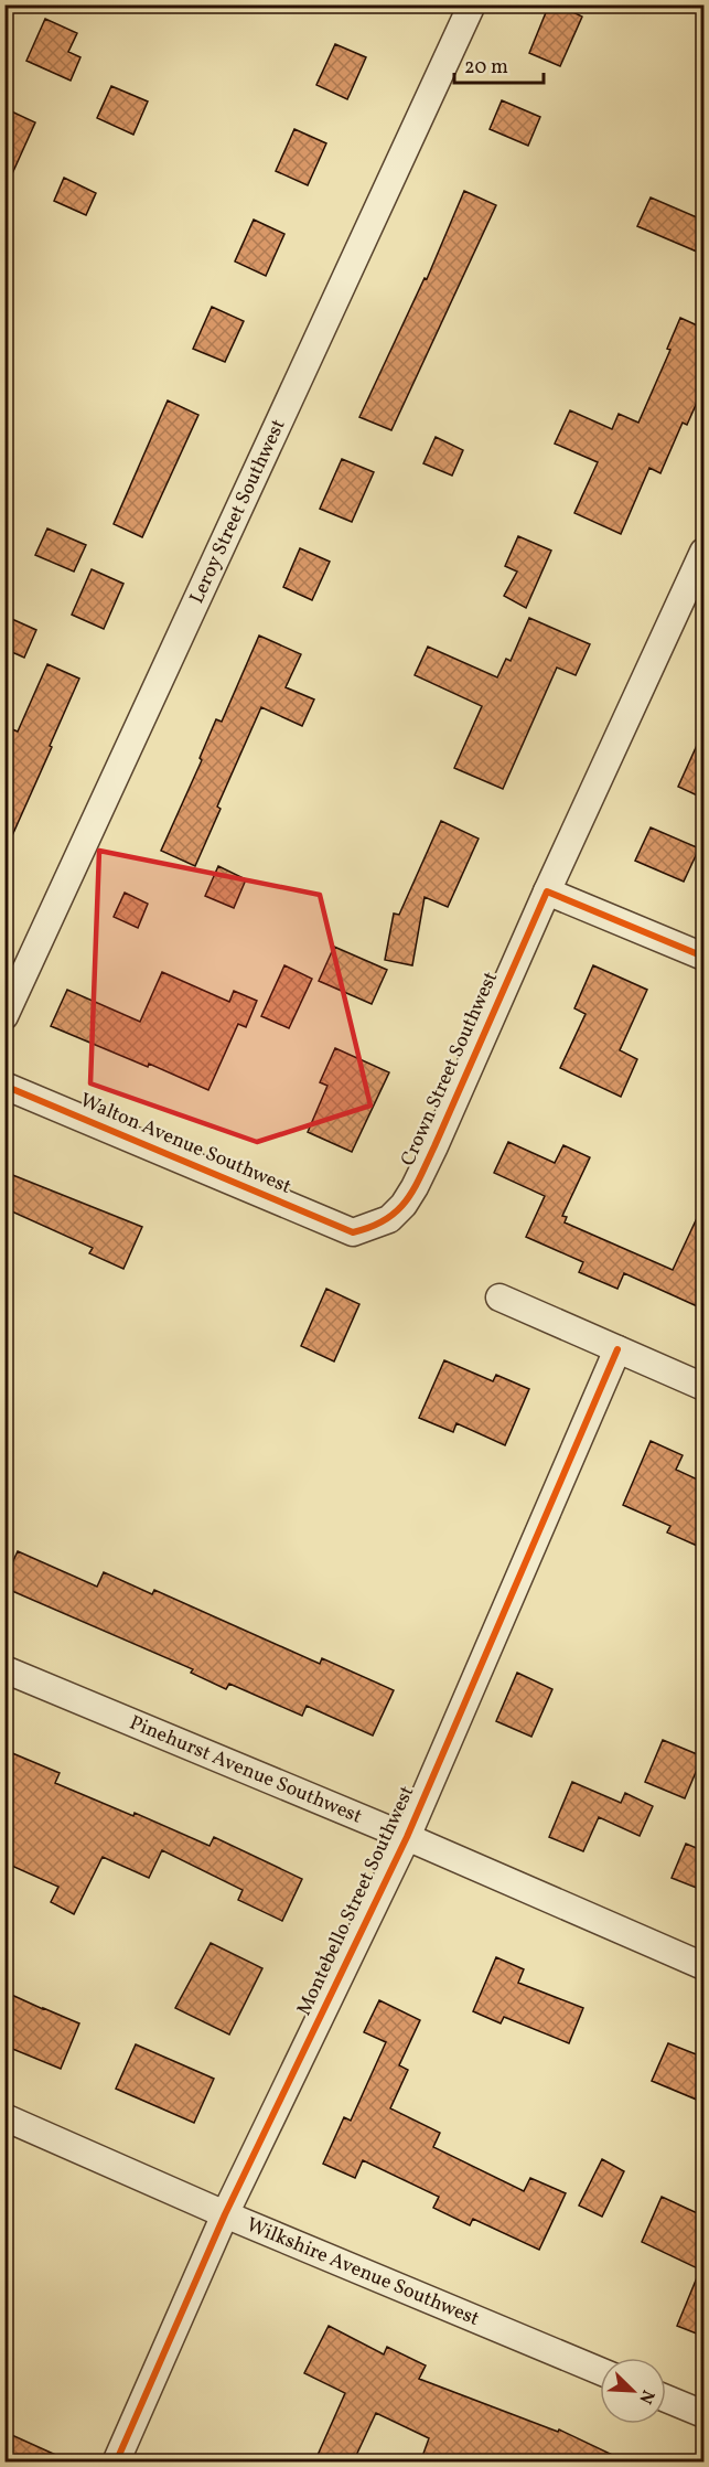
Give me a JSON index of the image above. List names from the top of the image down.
{
  "streets": {
    "street": [
      "Leroy Street Southwest",
      "Crown Street Southwest",
      "Walton Avenue Southwest",
      "Pinehurst Avenue Southwest",
      "Montebello Street Southwest",
      "Wilkshire Avenue Southwest"
    ]
  },
  "crossings": [
    ["Crown Street Southwest", "Walton Avenue Southwest"],
    ["Pinehurst Avenue Southwest", "Montebello Street Southwest"],
    ["Montebello Street Southwest", "Wilkshire Avenue Southwest"]
  ],
  "scale_bar": "20 m",
  "north": "bottom right"
}
